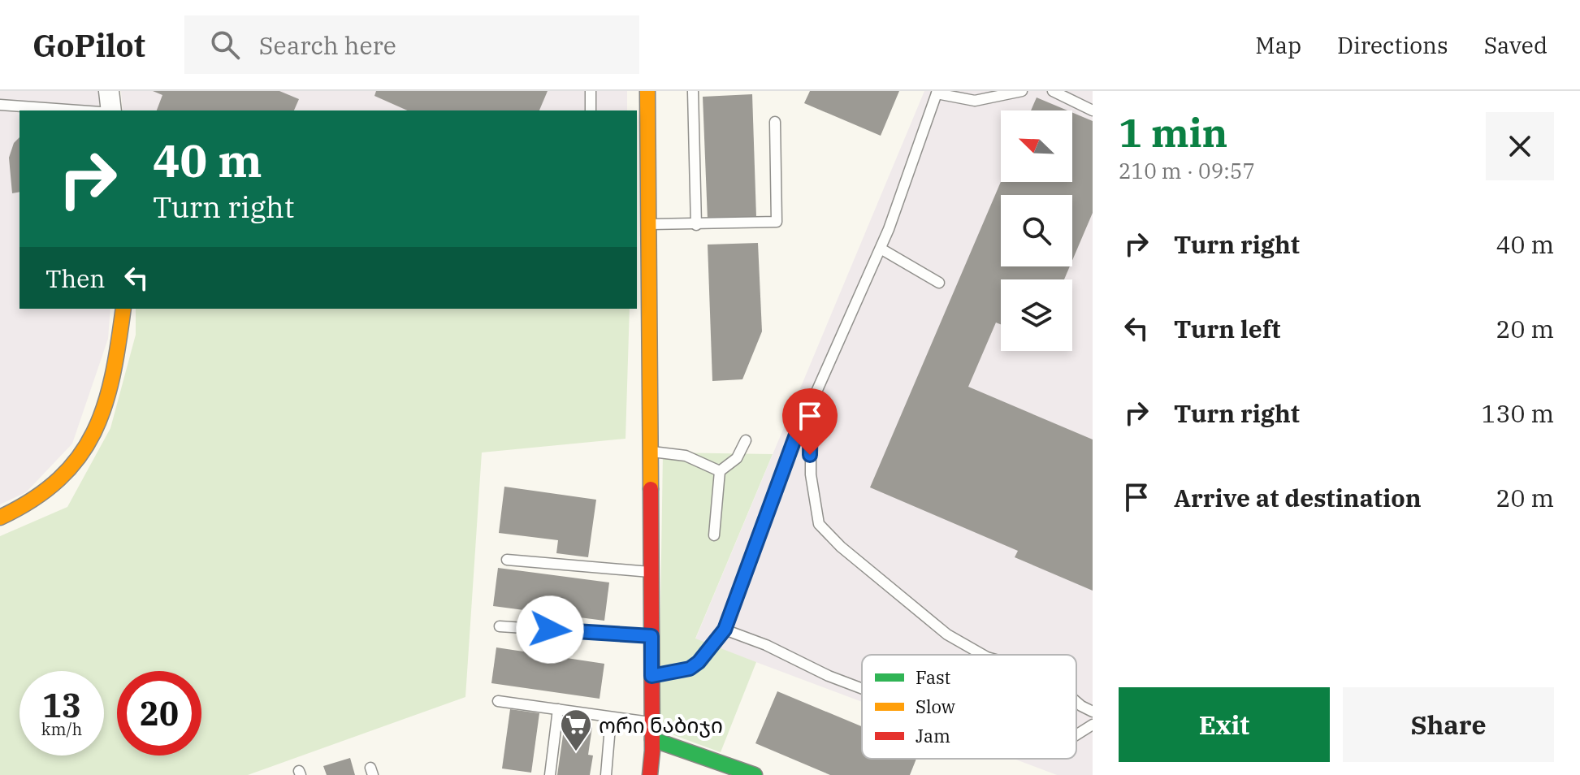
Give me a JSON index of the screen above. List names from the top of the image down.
{
  "places": {
    "supermarket": ["ორი ნაბიჯი"]
  },
  "legend": ["Fast", "Slow", "Jam"],
  "north": "top left",
  "page": {
    "header": "GoPilot",
    "search": "Search here",
    "nav": ["Map", "Directions", "Saved"],
    "heading": ["1 min", "210 m · 09:57"],
    "turn": ["40 m", "Turn right"],
    "list": [
      {
        "name": "Turn right",
        "value": "40 m"
      },
      {
        "name": "Turn left",
        "value": "20 m"
      },
      {
        "name": "Turn right",
        "value": "130 m"
      },
      {
        "name": "Arrive at destination",
        "value": "20 m"
      }
    ],
    "then": "Then",
    "speed": "13 km/h",
    "limit": "20",
    "buttons": ["Exit", "Share"]
  }
}
